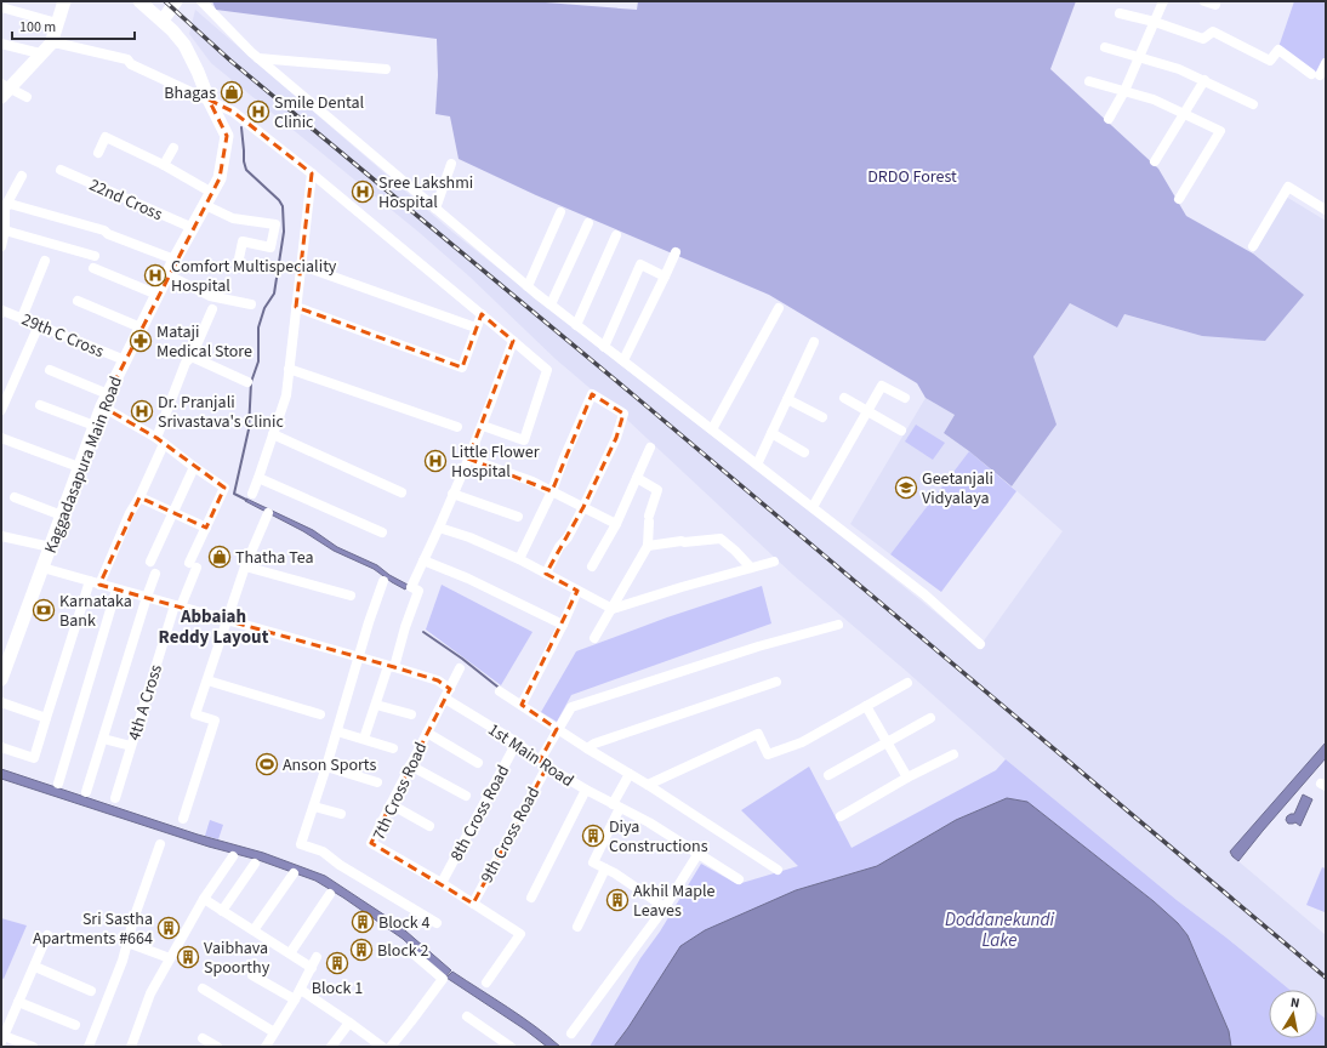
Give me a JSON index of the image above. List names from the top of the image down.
{
  "streets": {
    "main road": ["Kaggadasapura Main Road"],
    "street": [
      "22nd Cross",
      "29th C Cross",
      "4th A Cross",
      "1st Main Road",
      "7th Cross Road",
      "8th Cross Road",
      "9th Cross Road"
    ]
  },
  "crossings": [
    ["22nd Cross", "Kaggadasapura Main Road"],
    ["29th C Cross", "Kaggadasapura Main Road"],
    ["1st Main Road", "7th Cross Road"],
    ["1st Main Road", "8th Cross Road"],
    ["1st Main Road", "9th Cross Road"],
    ["7th Cross Road", "8th Cross Road"],
    ["7th Cross Road", "9th Cross Road"]
  ],
  "districts": ["Abbaiah Reddy Layout"],
  "water": ["Doddanekundi Lake"],
  "parks": ["DRDO Forest"],
  "places": {
    "shop": ["Bhagas", "Thatha Tea"],
    "hospital": [
      "Smile Dental Clinic",
      "Sree Lakshmi Hospital",
      "Comfort Multispeciality Hospital",
      "Dr. Pranjali Srivastava's Clinic",
      "Little Flower Hospital"
    ],
    "pharmacy": ["Mataji Medical Store"],
    "school or university": ["Geetanjali Vidyalaya"],
    "bank": ["Karnataka Bank"],
    "sports": ["Anson Sports"],
    "building": [
      "Diya Constructions",
      "Akhil Maple Leaves",
      "Block 4",
      "Sri Sastha Apartments #664",
      "Block 2",
      "Vaibhava Spoorthy",
      "Block 1"
    ]
  },
  "scale_bar": "100 m",
  "north": "top"
}
